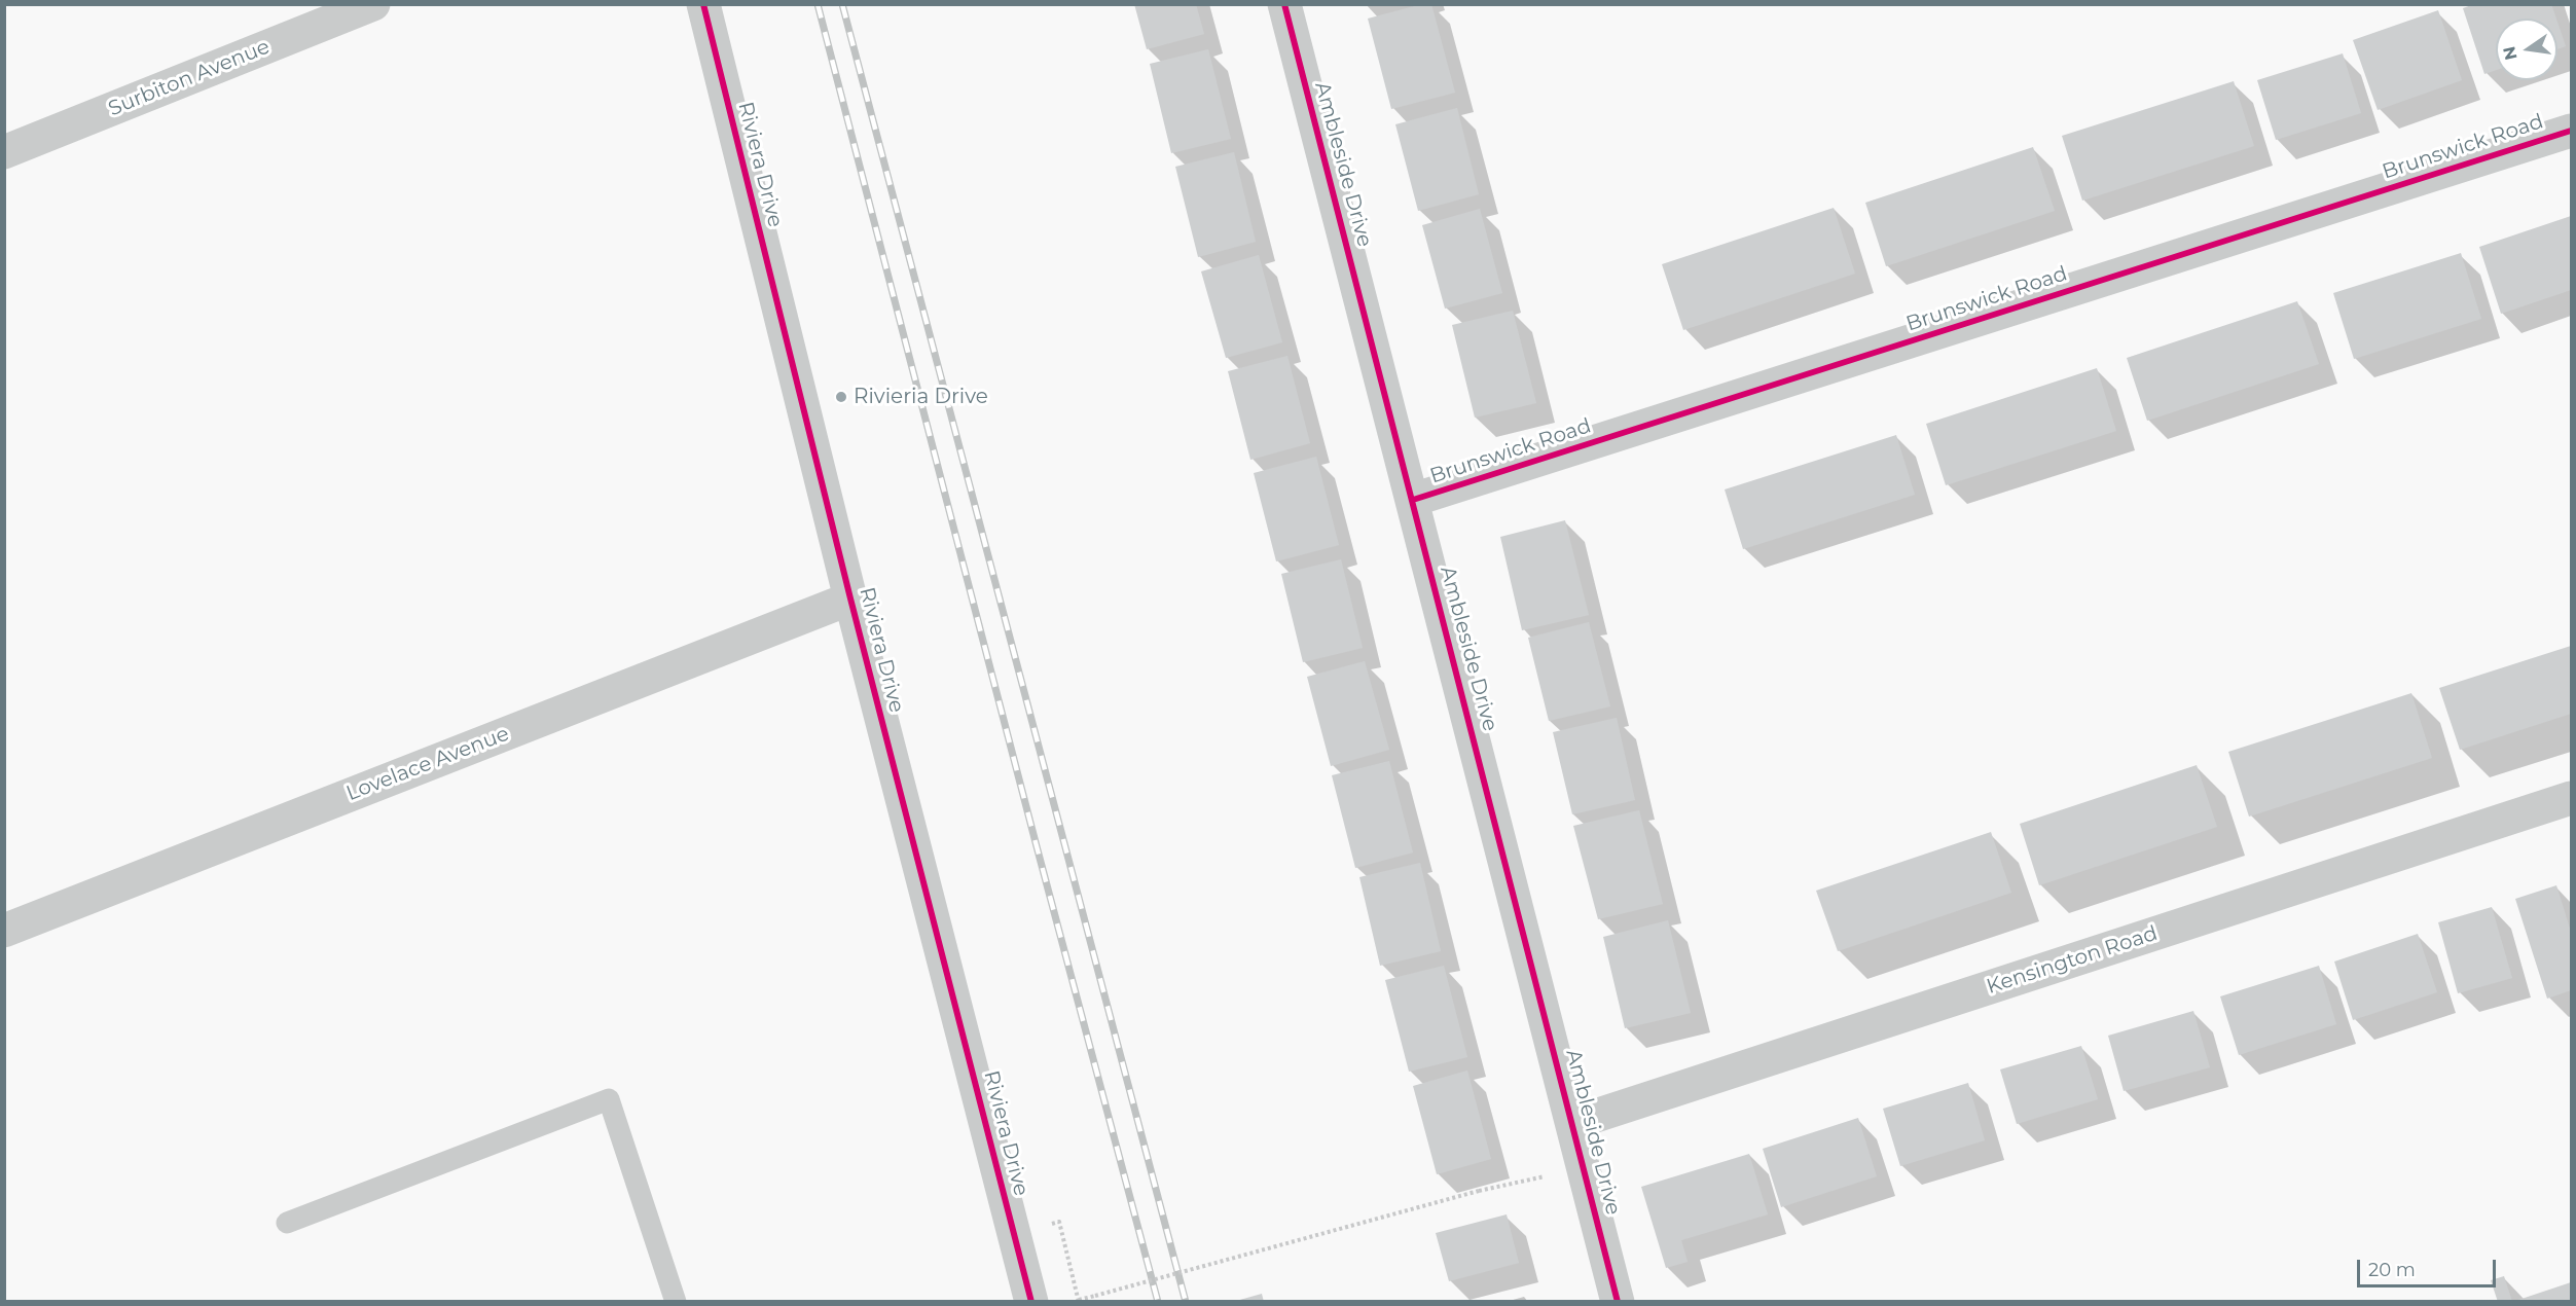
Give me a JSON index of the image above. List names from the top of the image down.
{
  "streets": {
    "street": [
      "Surbiton Avenue",
      "Brunswick Road",
      "Riviera Drive",
      "Ambleside Drive",
      "Lovelace Avenue",
      "Kensington Road"
    ]
  },
  "crossings": [
    ["Brunswick Road", "Ambleside Drive"],
    ["Riviera Drive", "Lovelace Avenue"],
    ["Ambleside Drive", "Kensington Road"]
  ],
  "places": ["Rivieria Drive"],
  "scale_bar": "20 m",
  "north": "left"
}
